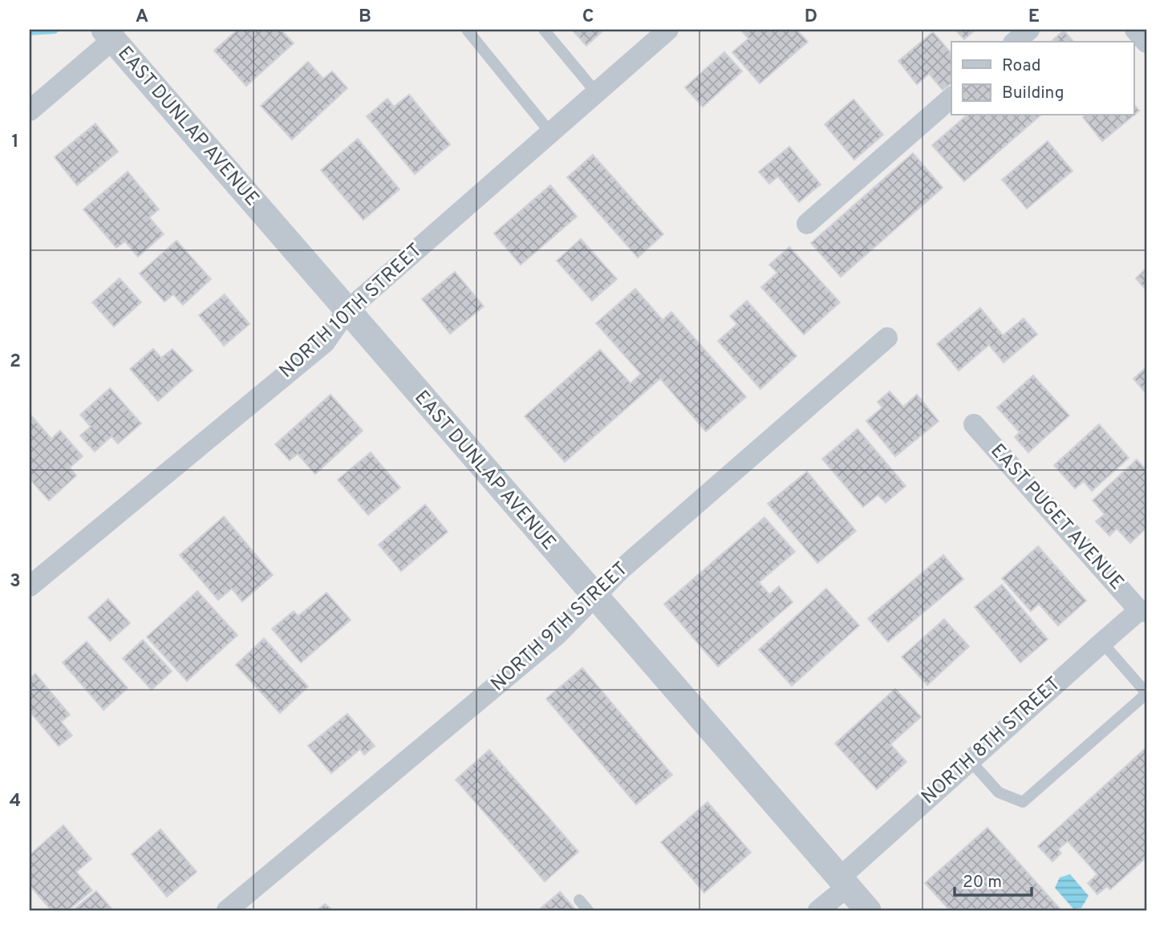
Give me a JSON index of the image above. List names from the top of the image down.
{
  "streets": {
    "street": [
      "EAST DUNLAP AVENUE",
      "NORTH 10TH STREET",
      "EAST PUGET AVENUE",
      "NORTH 9TH STREET",
      "NORTH 8TH STREET"
    ]
  },
  "crossings": [
    ["EAST DUNLAP AVENUE", "NORTH 10TH STREET"],
    ["EAST DUNLAP AVENUE", "NORTH 9TH STREET"],
    ["EAST DUNLAP AVENUE", "NORTH 8TH STREET"],
    ["EAST PUGET AVENUE", "NORTH 8TH STREET"]
  ],
  "legend": ["Road", "Building"],
  "scale_bar": "20 m",
  "grid": {
    "columns": [
      "A",
      "B",
      "C",
      "D",
      "E"
    ],
    "rows": [
      "1",
      "2",
      "3",
      "4"
    ]
  }
}
